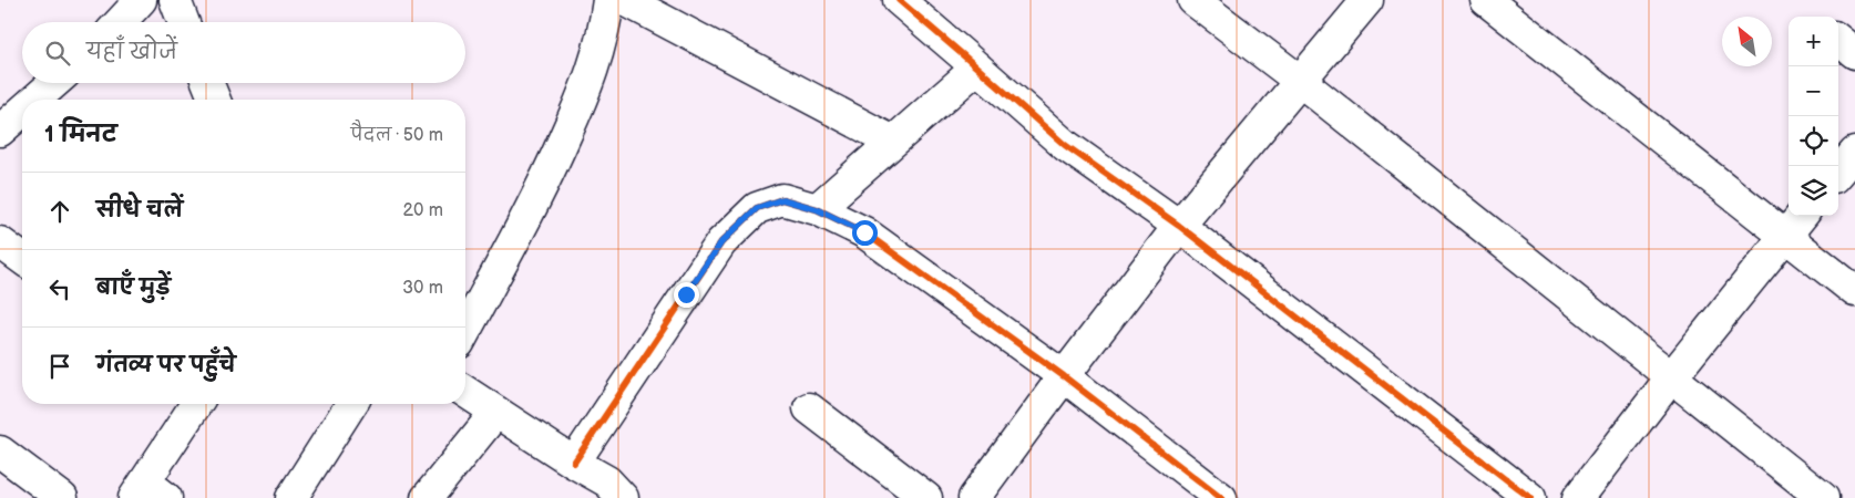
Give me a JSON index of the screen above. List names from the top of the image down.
{
  "north": "top left",
  "page": {
    "map_buttons": ["+", "−"],
    "search": "यहाँ खोजें",
    "heading": ["1 मिनट", "पैदल · 50 m"],
    "list": [
      ["सीधे चलें", "20 m"],
      ["बाएँ मुड़ें", "30 m"],
      "गंतव्य पर पहुँचे"
    ]
  }
}
